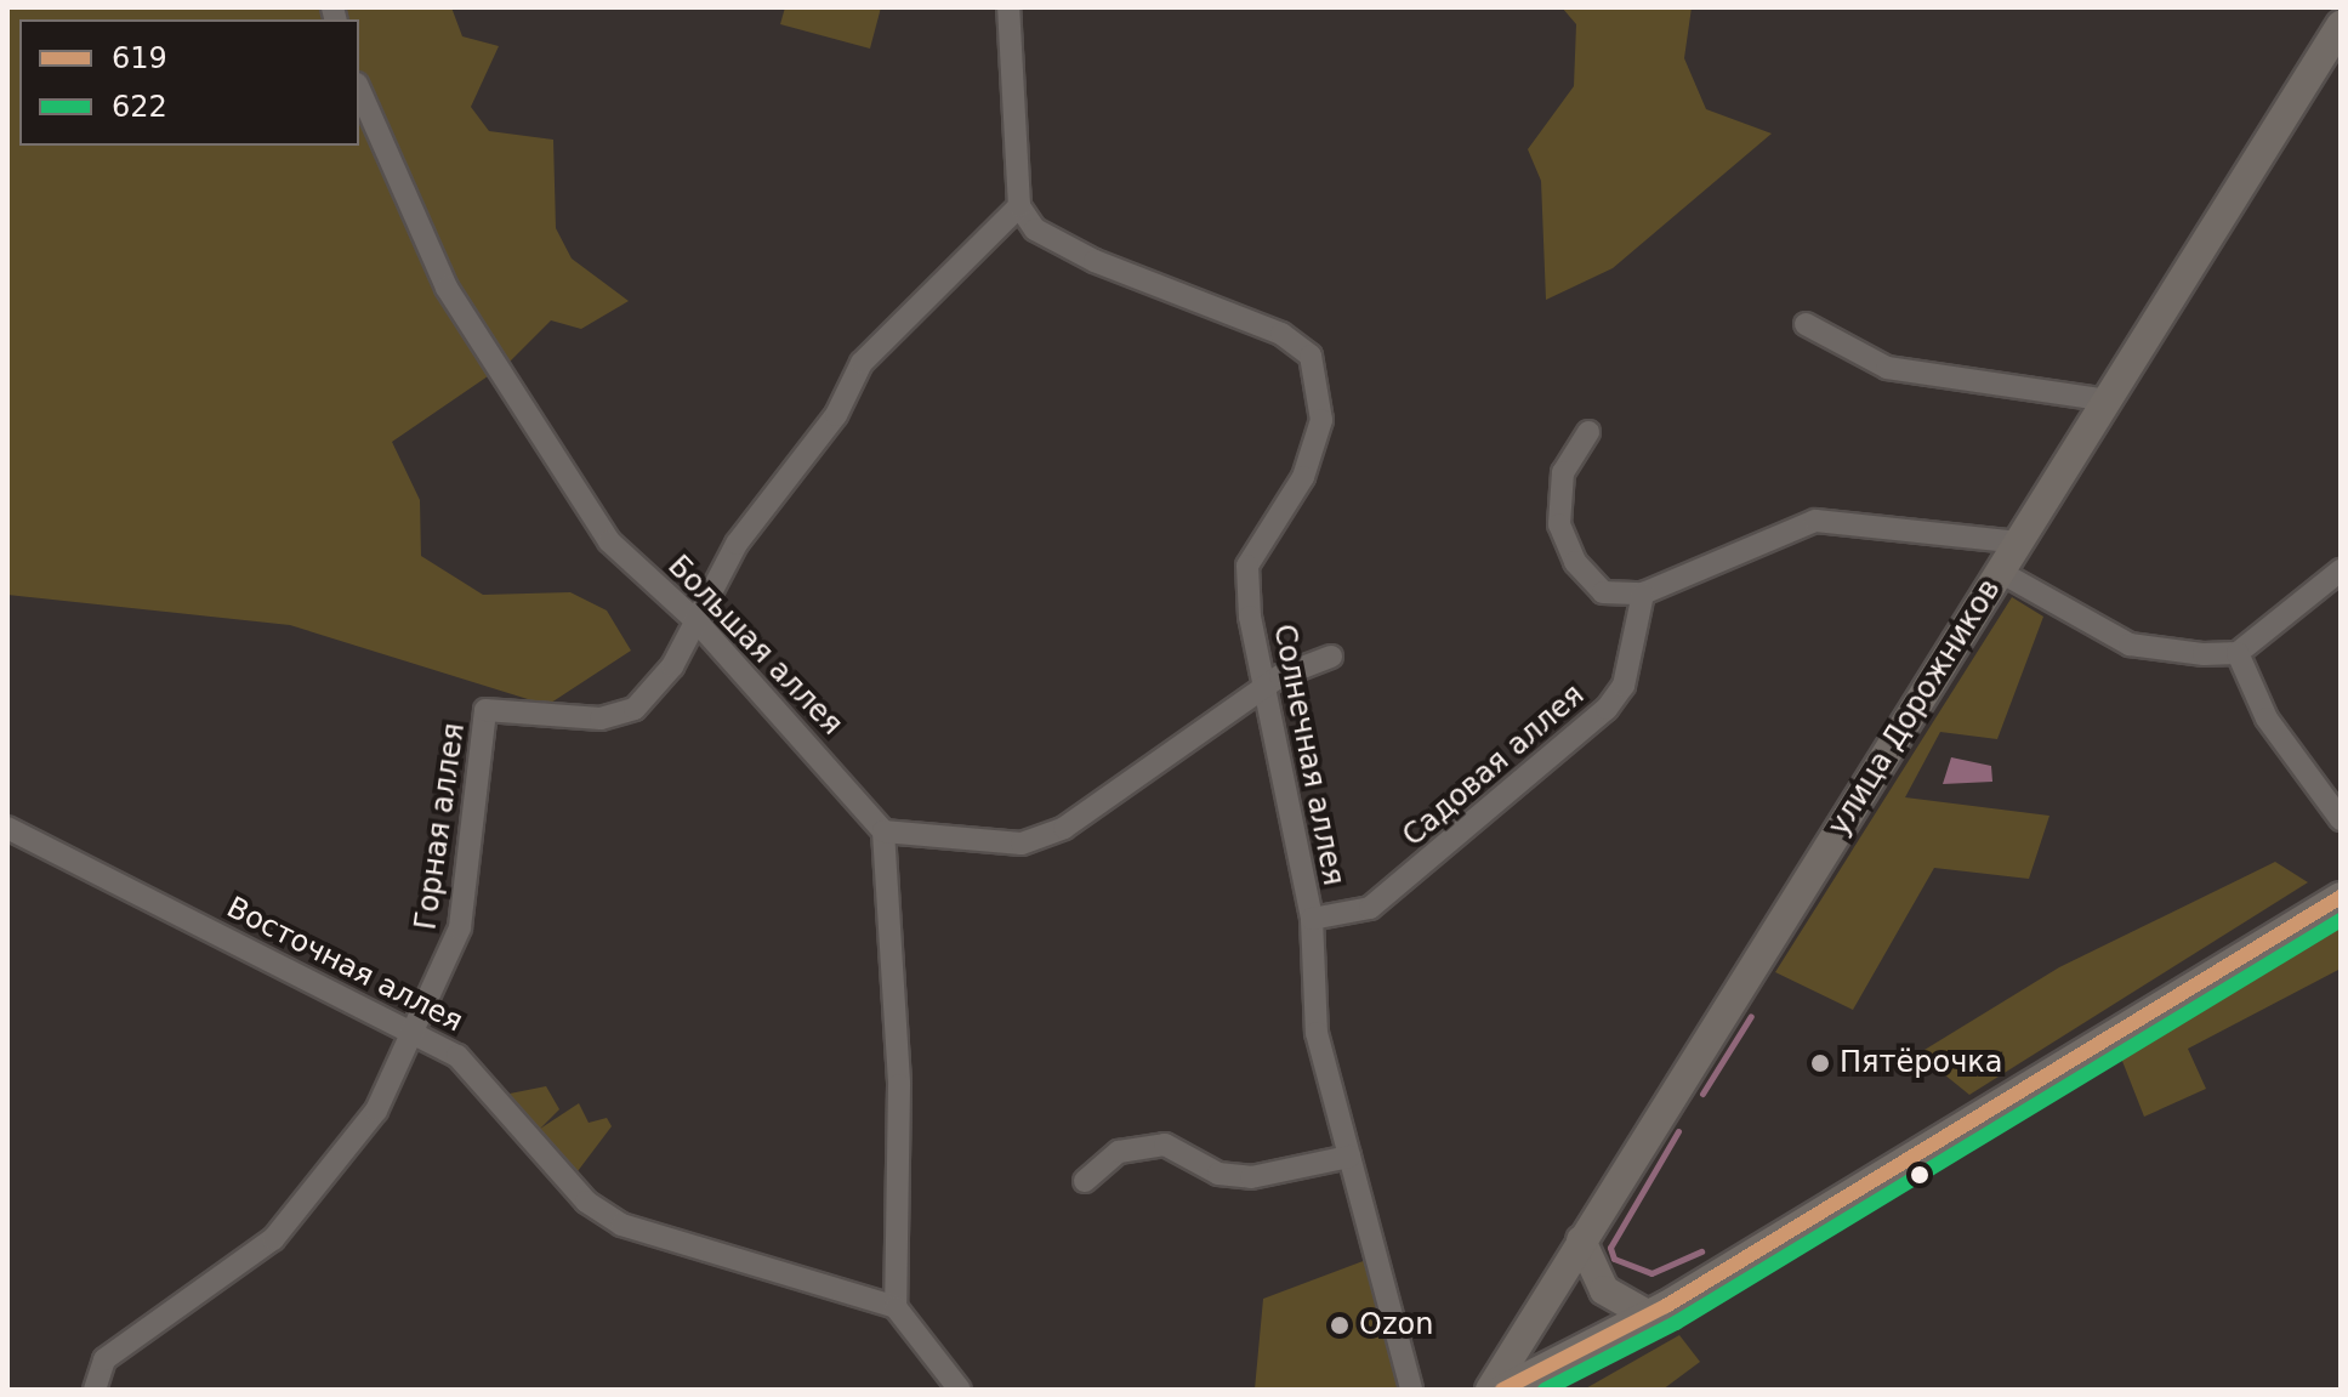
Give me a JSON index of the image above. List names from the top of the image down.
{
  "streets": {
    "main road": ["улица Дорожников"],
    "street": [
      "Большая аллея",
      "Солнечная аллея",
      "Садовая аллея",
      "Горная аллея",
      "Восточная аллея"
    ]
  },
  "crossings": [
    ["Большая аллея", "Горная аллея"],
    ["Солнечная аллея", "Садовая аллея"],
    ["Солнечная аллея", "Горная аллея"],
    ["Горная аллея", "Восточная аллея"]
  ],
  "places": ["Пятёрочка", "Ozon"],
  "lines": ["transit line 619", "transit line 622"],
  "legend": ["619", "622"]
}
